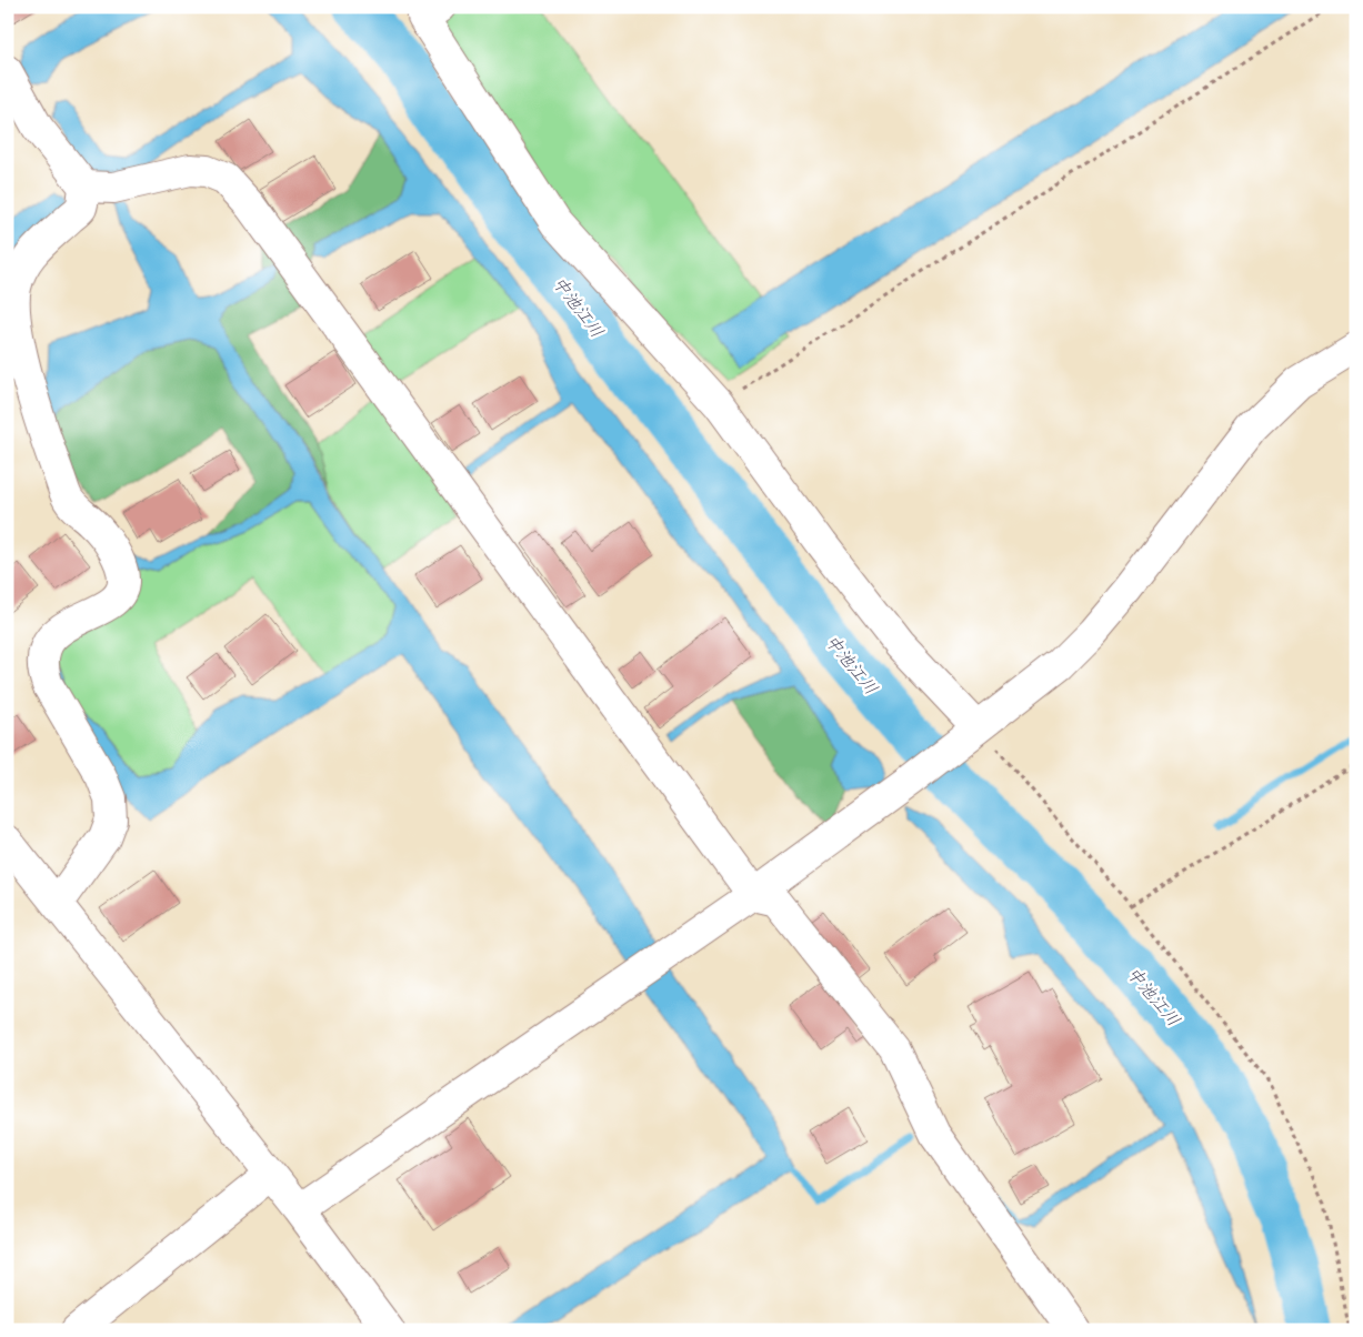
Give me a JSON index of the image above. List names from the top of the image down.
{
  "water": ["中池江川"]
}
